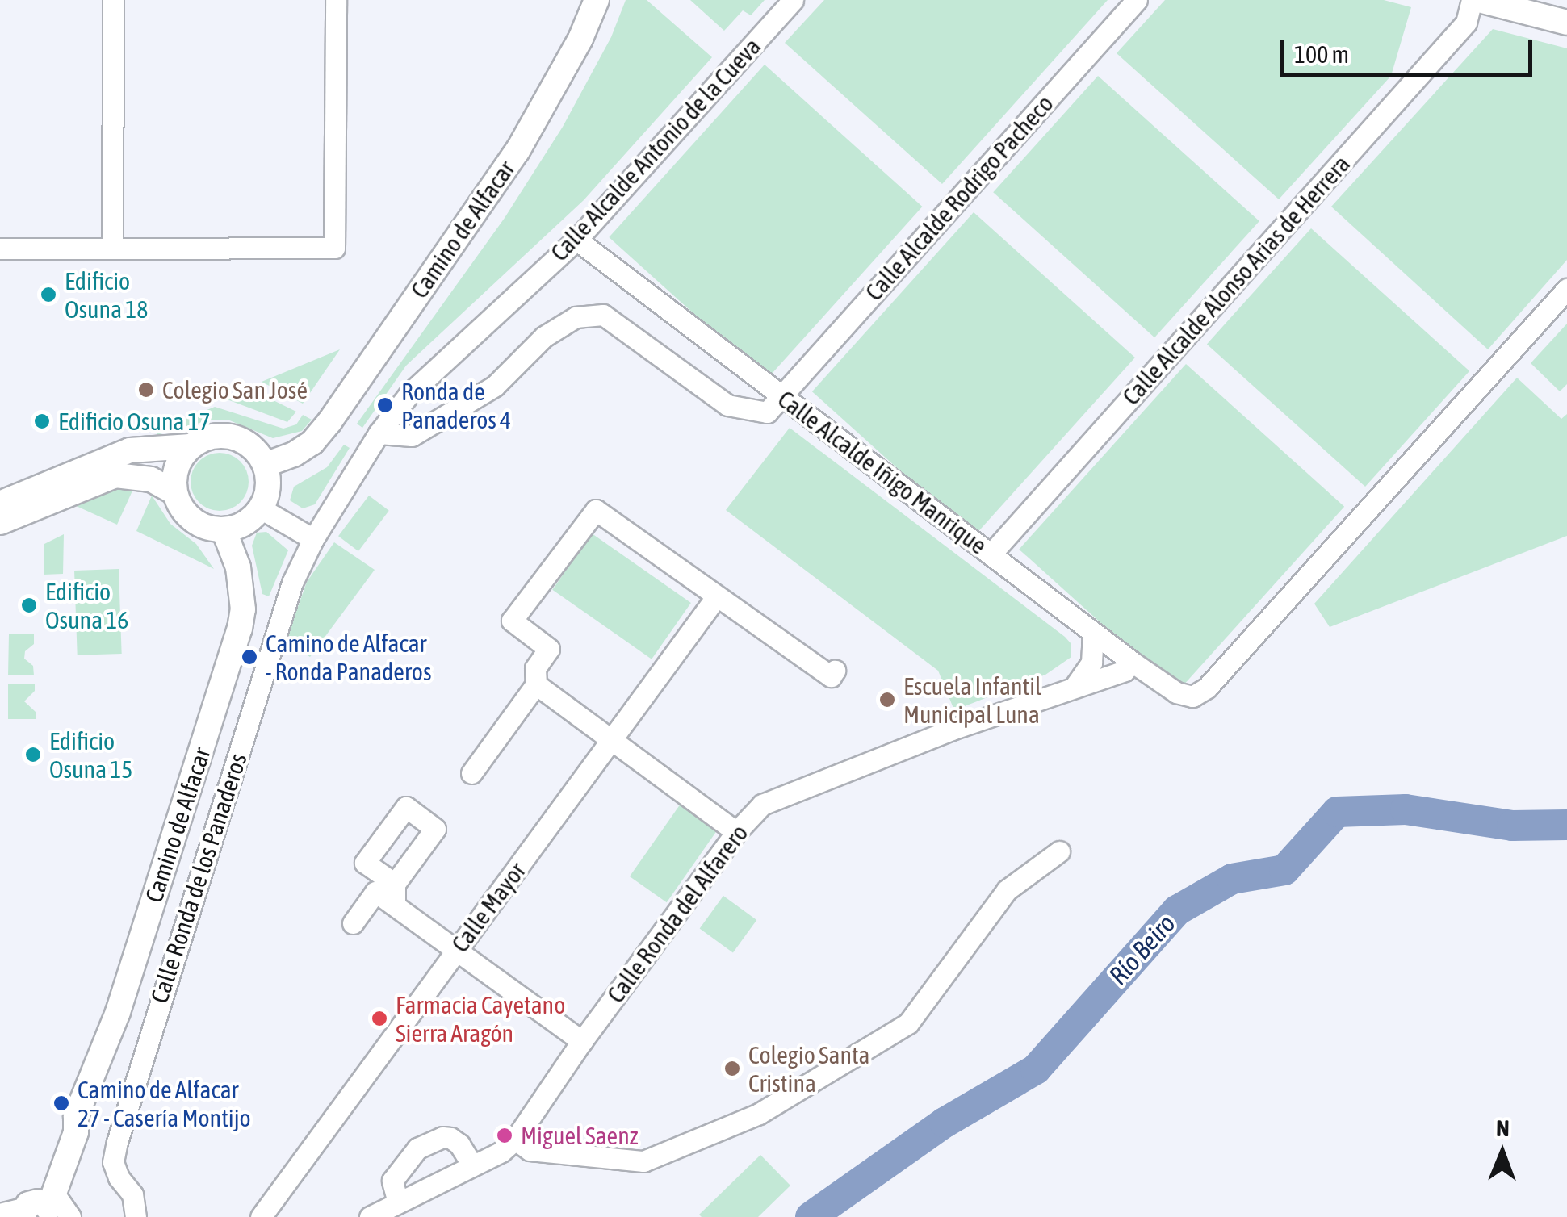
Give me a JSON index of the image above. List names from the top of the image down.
{
  "streets": {
    "main road": ["Camino de Alfacar"],
    "street": [
      "Calle Alcalde Antonio de la Cueva",
      "Calle Alcalde Rodrigo Pacheco",
      "Calle Alcalde Alonso Arias de Herrera",
      "Calle Alcalde Iñigo Manrique",
      "Calle Ronda de los Panaderos",
      "Calle Mayor",
      "Calle Ronda del Alfarero"
    ]
  },
  "crossings": [
    ["Calle Alcalde Antonio de la Cueva", "Calle Alcalde Iñigo Manrique"],
    ["Calle Alcalde Antonio de la Cueva", "Calle Ronda de los Panaderos"],
    ["Calle Alcalde Rodrigo Pacheco", "Calle Alcalde Iñigo Manrique"],
    ["Calle Alcalde Alonso Arias de Herrera", "Calle Alcalde Iñigo Manrique"],
    ["Calle Alcalde Iñigo Manrique", "Calle Ronda del Alfarero"]
  ],
  "water": ["Río Beiro"],
  "places": [
    "Edificio Osuna 18",
    "Colegio San José",
    "Ronda de Panaderos 4",
    "Edificio Osuna 17",
    "Edificio Osuna 16",
    "Camino de Alfacar - Ronda Panaderos",
    "Escuela Infantil Municipal Luna",
    "Edificio Osuna 15",
    "Farmacia Cayetano Sierra Aragón",
    "Colegio Santa Cristina",
    "Camino de Alfacar 27 - Casería Montijo",
    "Miguel Saenz"
  ],
  "scale_bar": "100 m",
  "north": "top"
}
